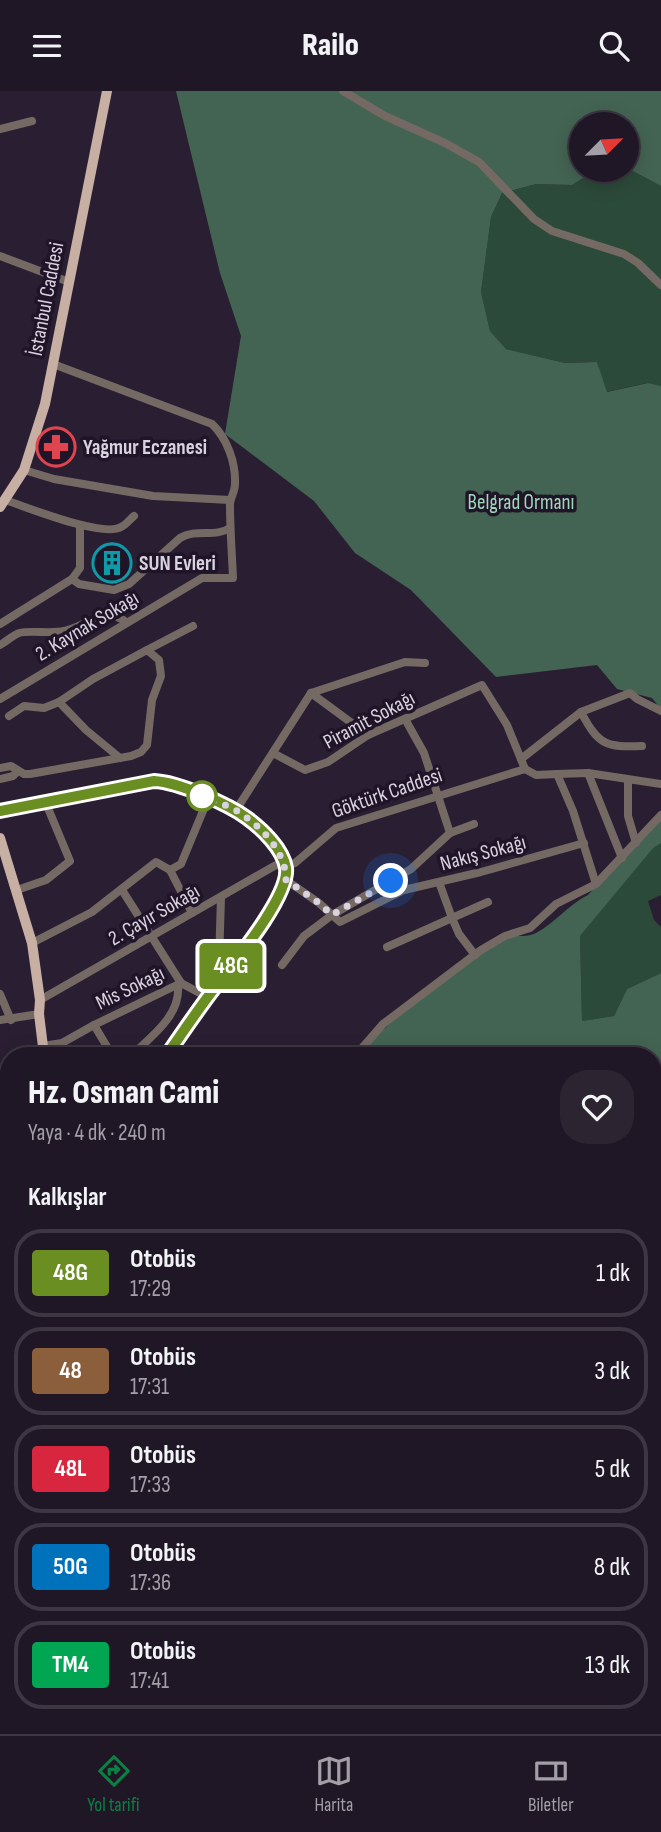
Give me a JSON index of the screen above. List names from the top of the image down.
{
  "streets": {
    "main road": ["İstanbul Caddesi"],
    "street": [
      "2. Kaynak Sokağı",
      "Piramit Sokağı",
      "Göktürk Caddesi",
      "Nakış Sokağı",
      "2. Çayır Sokağı",
      "Mis Sokağı"
    ]
  },
  "crossings": [
    ["Göktürk Caddesi", "2. Çayır Sokağı"]
  ],
  "parks": ["Belgrad Ormanı"],
  "places": {
    "pharmacy": ["Yağmur Eczanesi"],
    "building": ["SUN Evleri"]
  },
  "lines": ["bus line 48G"],
  "north": "top right",
  "page": {
    "header": "Railo",
    "on_map": "48G",
    "heading": [
      ["Hz. Osman Cami", "Yaya · 4 dk · 240 m"],
      "Kalkışlar"
    ],
    "list": [
      {
        "mark": "48G",
        "name": "Otobüs",
        "note": "17:29",
        "value": "1 dk"
      },
      {
        "mark": "48",
        "name": "Otobüs",
        "note": "17:31",
        "value": "3 dk"
      },
      {
        "mark": "48L",
        "name": "Otobüs",
        "note": "17:33",
        "value": "5 dk"
      },
      {
        "mark": "50G",
        "name": "Otobüs",
        "note": "17:36",
        "value": "8 dk"
      },
      {
        "mark": "TM4",
        "name": "Otobüs",
        "note": "17:41",
        "value": "13 dk"
      }
    ],
    "tabs": ["Yol tarifi", "Harita", "Biletler"]
  }
}
